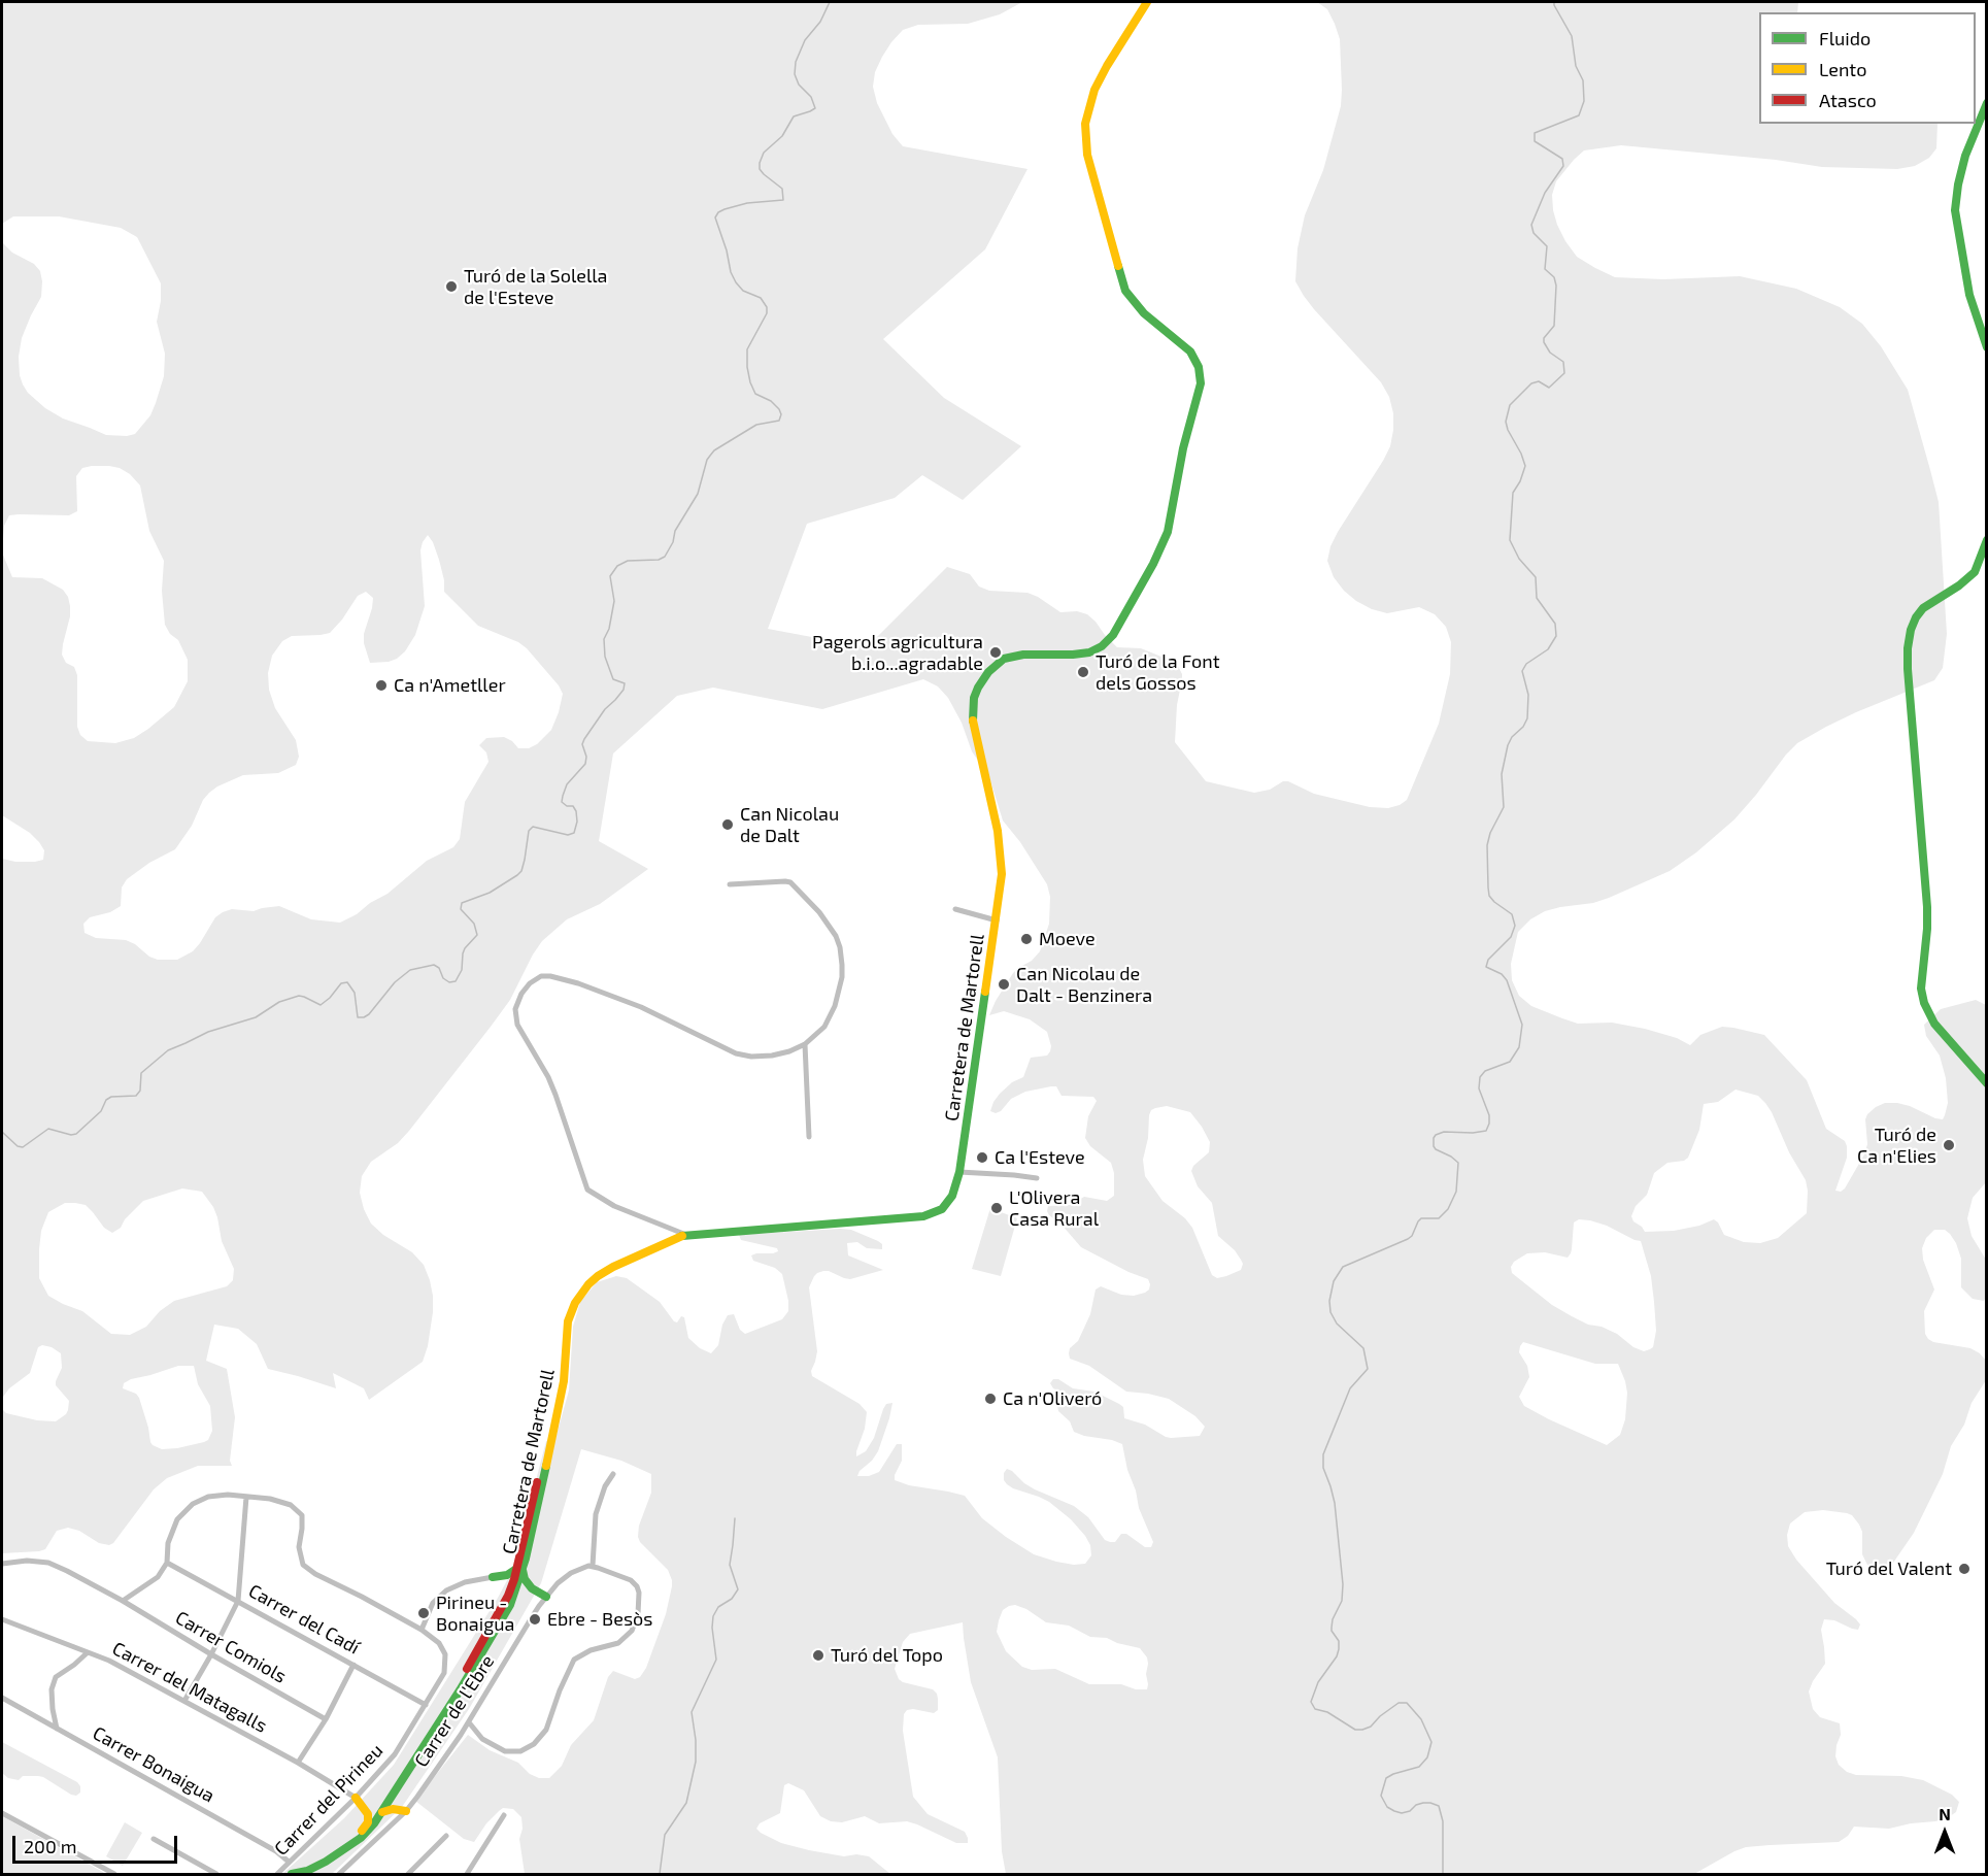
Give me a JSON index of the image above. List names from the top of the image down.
{
  "streets": {
    "main road": ["Carretera de Martorell"],
    "street": [
      "Carrer del Cadí",
      "Carrer Comiols",
      "Carrer del Matagalls",
      "Carrer de l'Ebre",
      "Carrer Bonaigua",
      "Carrer del Pirineu"
    ]
  },
  "crossings": [
    ["Carrer del Cadí", "Carrer del Pirineu"],
    ["Carrer del Matagalls", "Carrer del Pirineu"],
    ["Carrer Bonaigua", "Carrer del Pirineu"]
  ],
  "places": [
    "Turó de la Solella de l'Esteve",
    "Pagerols agricultura b.i.o...agradable",
    "Turó de la Font dels Gossos",
    "Ca n'Ametller",
    "Can Nicolau de Dalt",
    "Moeve",
    "Can Nicolau de Dalt - Benzinera",
    "Turó de Ca n'Elies",
    "Ca l'Esteve",
    "L'Olivera Casa Rural",
    "Ca n'Oliveró",
    "Turó del Valent",
    "Pirineu - Bonaigua",
    "Ebre - Besòs",
    "Turó del Topo"
  ],
  "legend": ["Fluido", "Lento", "Atasco"],
  "scale_bar": "200 m",
  "north": "top"
}
